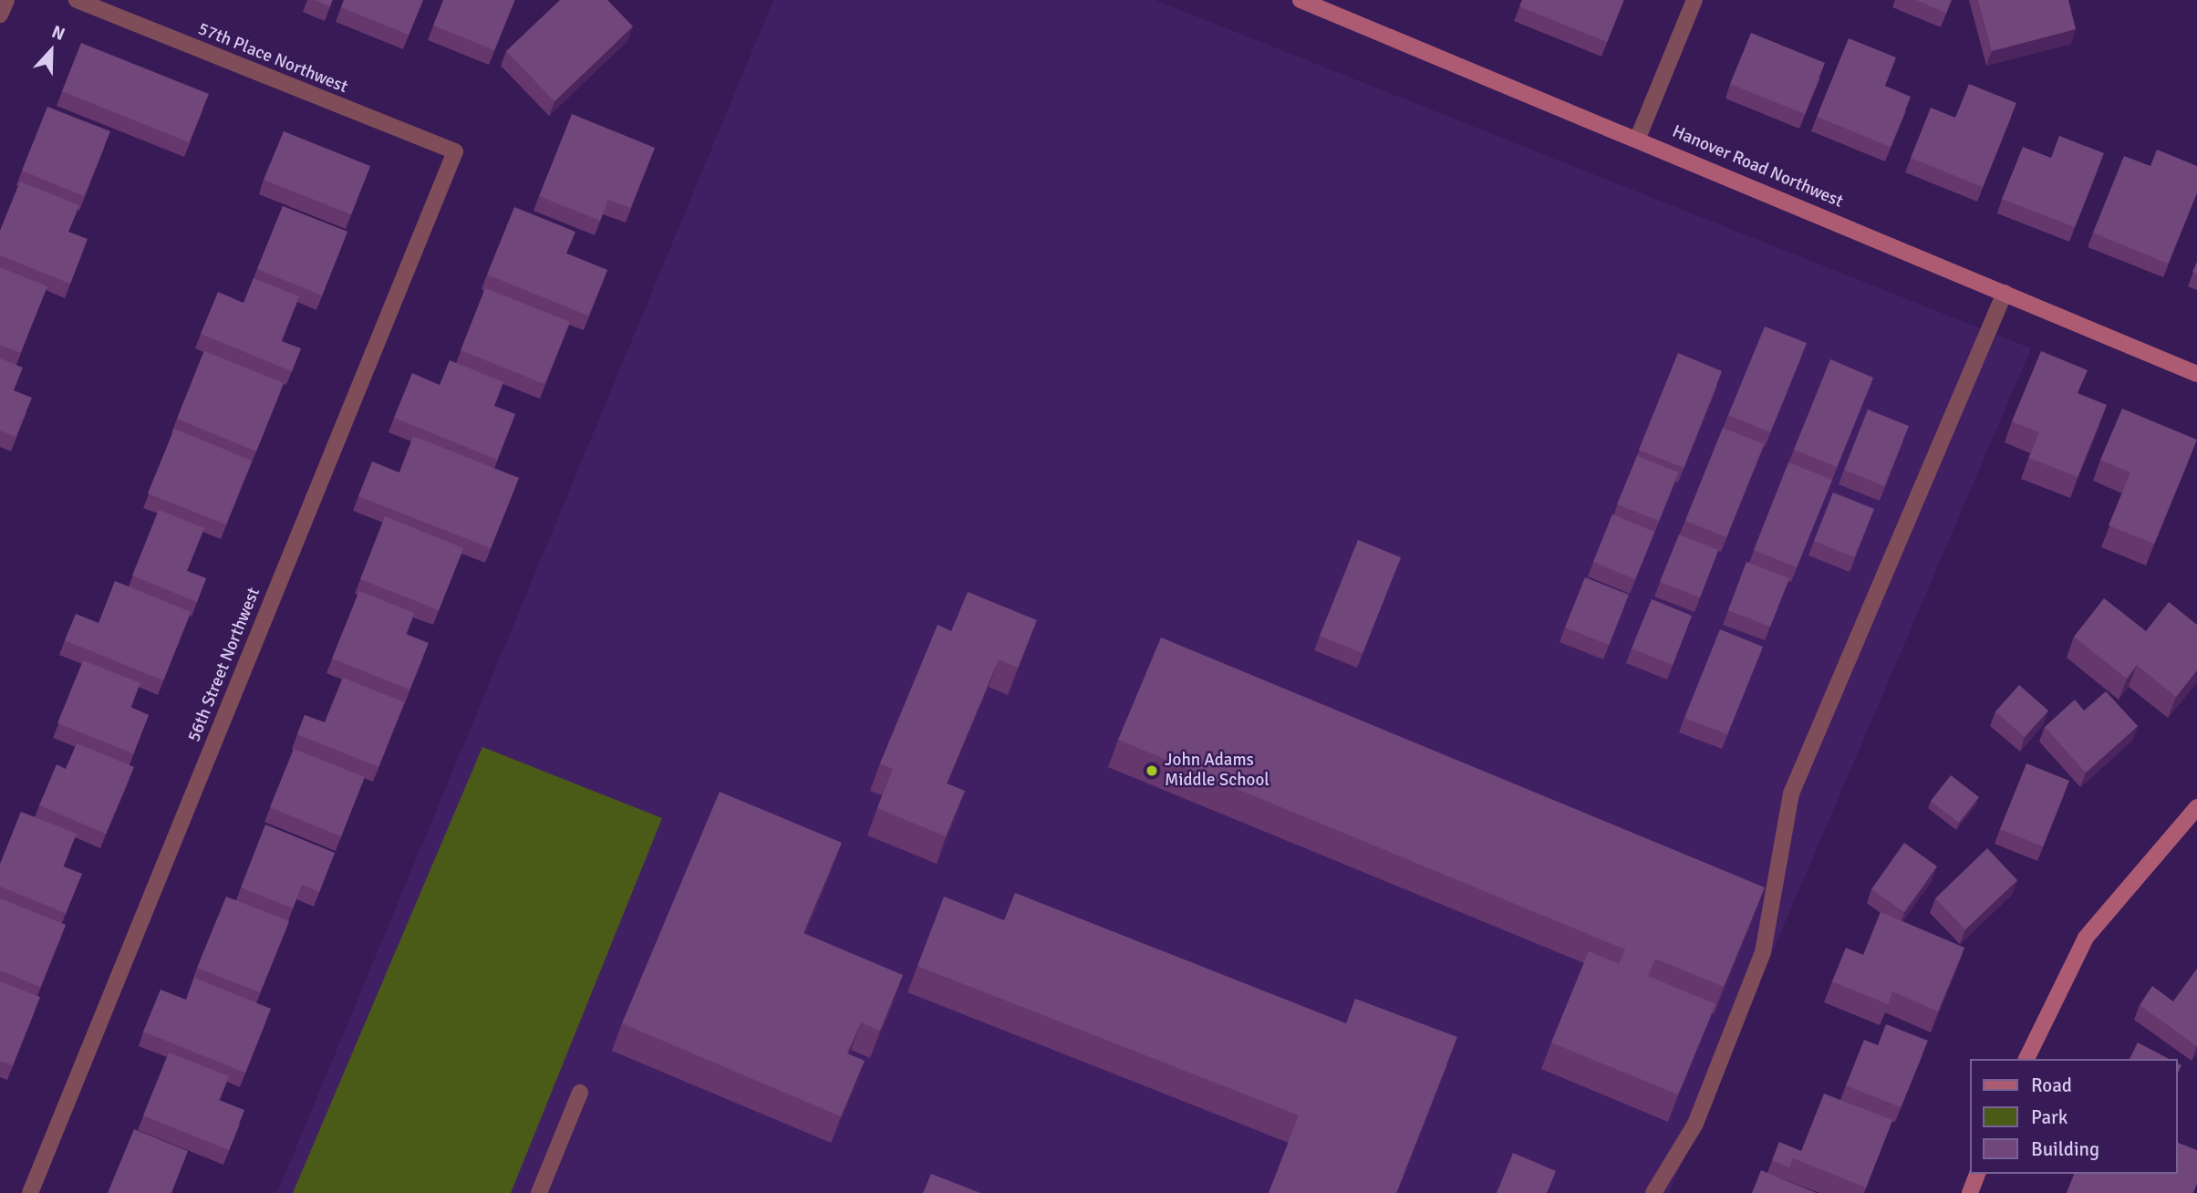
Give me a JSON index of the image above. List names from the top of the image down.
{
  "streets": {
    "street": ["57th Place Northwest", "Hanover Road Northwest", "56th Street Northwest"]
  },
  "crossings": [
    ["57th Place Northwest", "56th Street Northwest"]
  ],
  "places": ["John Adams Middle School"],
  "legend": ["Road", "Park", "Building"],
  "north": "top"
}
